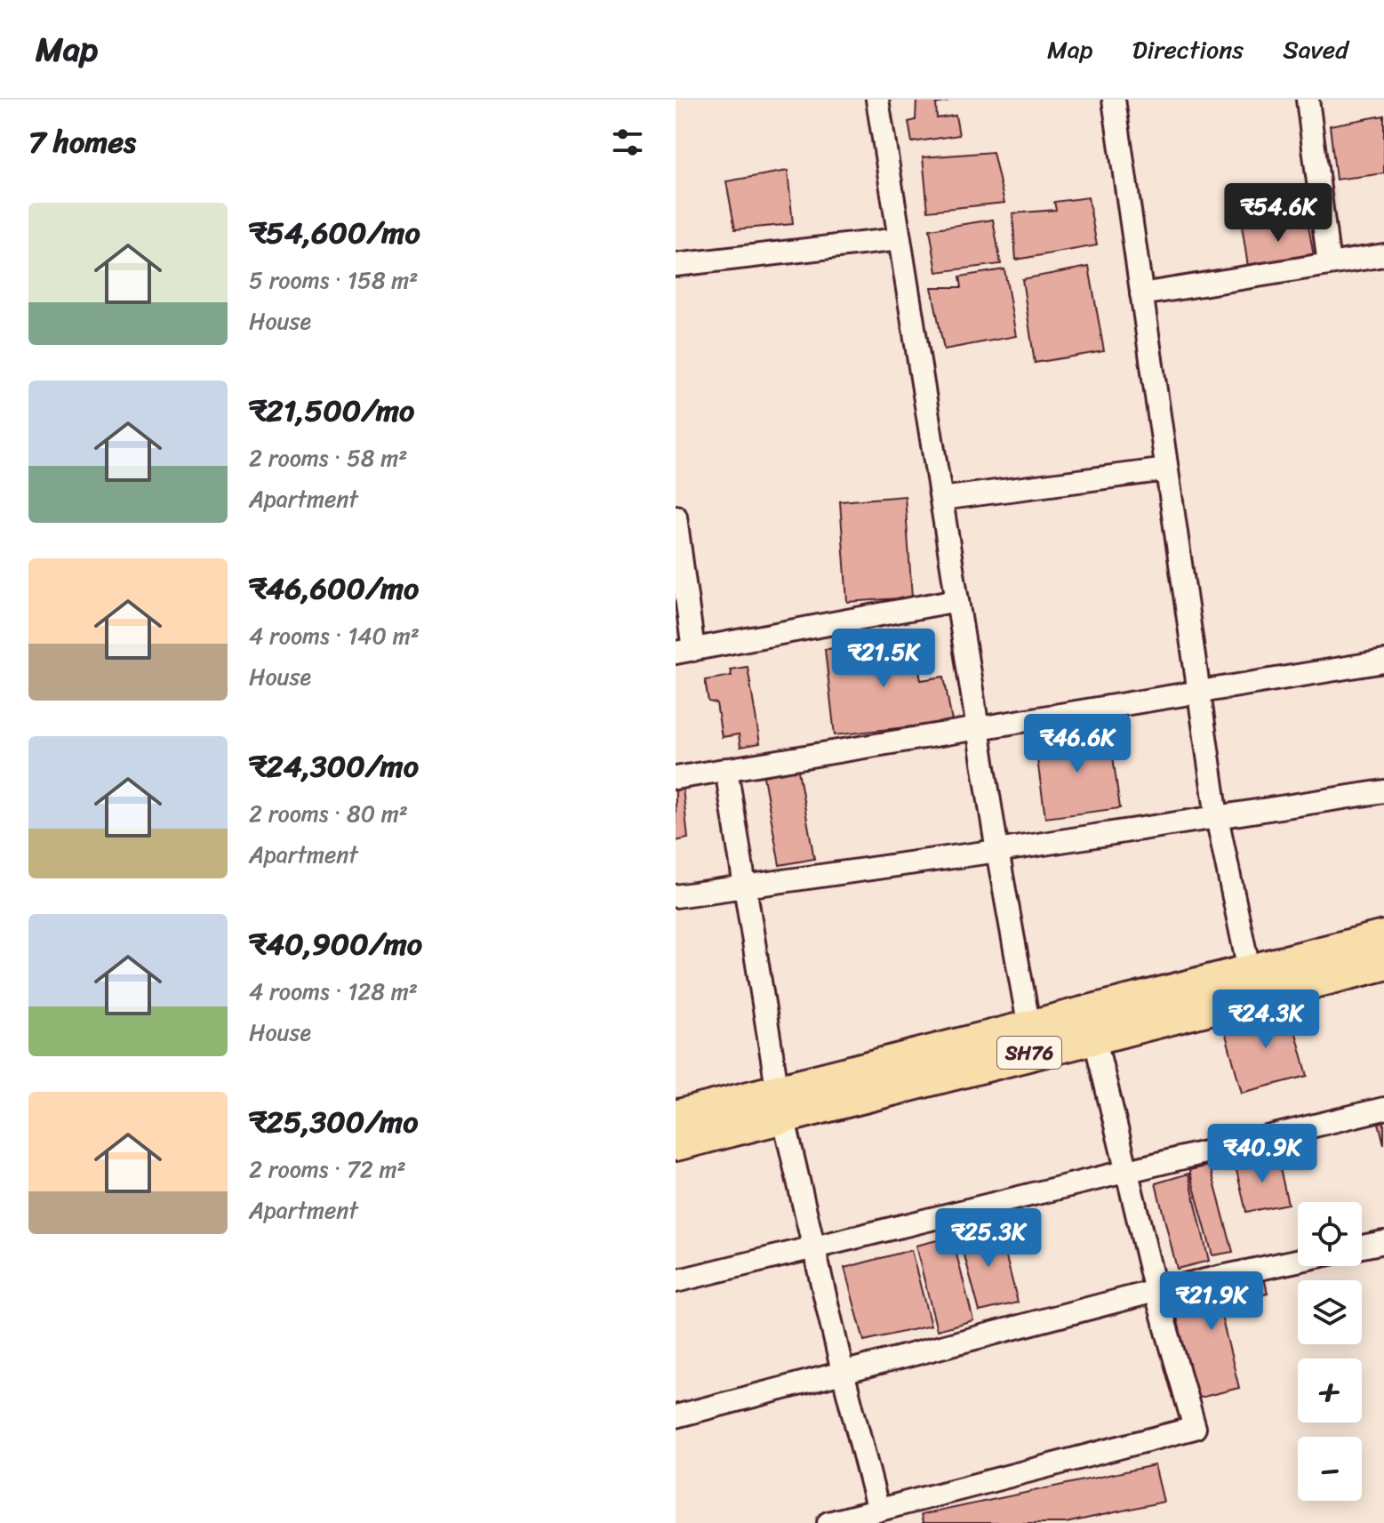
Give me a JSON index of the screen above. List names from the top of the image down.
{
  "streets": {
    "main road": ["SH76"]
  },
  "page": {
    "header": "Map",
    "nav": ["Map", "Directions", "Saved"],
    "heading": "7 homes",
    "price": [
      "₹54.6K",
      "₹21.5K",
      "₹46.6K",
      "₹24.3K",
      "₹40.9K",
      "₹25.3K",
      "₹21.9K"
    ],
    "list": [
      {
        "name": "₹54,600/mo",
        "note": "5 rooms · 158 m² · House"
      },
      {
        "name": "₹21,500/mo",
        "note": "2 rooms · 58 m² · Apartment"
      },
      {
        "name": "₹46,600/mo",
        "note": "4 rooms · 140 m² · House"
      },
      {
        "name": "₹24,300/mo",
        "note": "2 rooms · 80 m² · Apartment"
      },
      {
        "name": "₹40,900/mo",
        "note": "4 rooms · 128 m² · House"
      },
      {
        "name": "₹25,300/mo",
        "note": "2 rooms · 72 m² · Apartment"
      }
    ],
    "map_buttons": ["+", "−"]
  }
}
